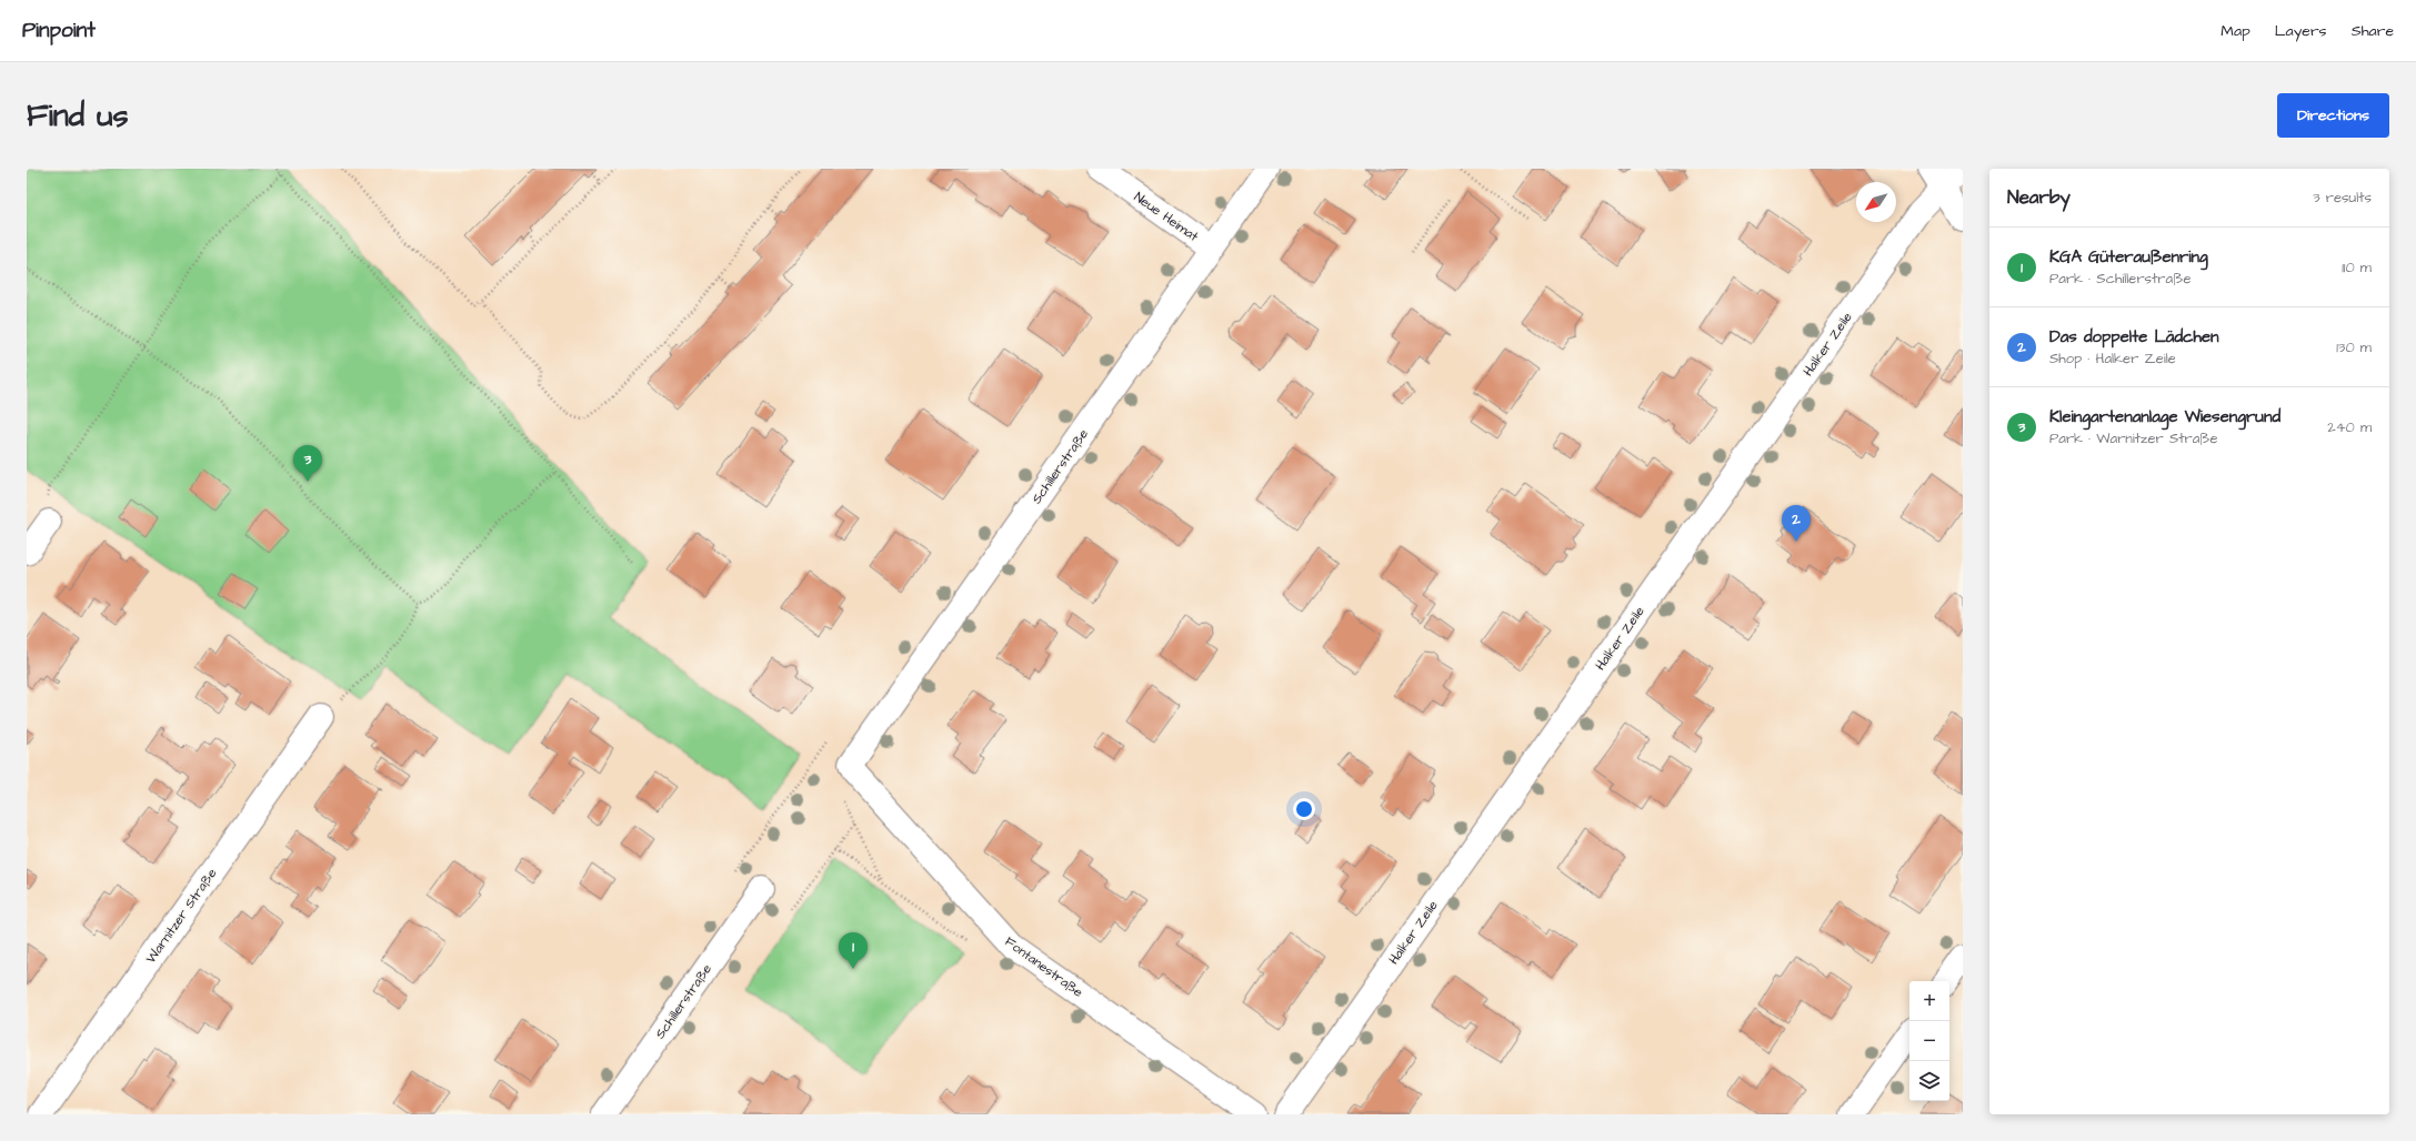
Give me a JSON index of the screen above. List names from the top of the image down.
{
  "streets": {
    "street": [
      "Neue Heimat",
      "Halker Zeile",
      "Schillerstraße",
      "Warnitzer Straße",
      "Fontanestraße"
    ]
  },
  "crossings": [
    ["Neue Heimat", "Schillerstraße"],
    ["Schillerstraße", "Fontanestraße"]
  ],
  "north": "bottom left",
  "page": {
    "header": "Pinpoint",
    "nav": ["Map", "Layers", "Share"],
    "buttons": "Directions",
    "title": "Find us",
    "heading": ["Nearby", "3 results"],
    "list": [
      {
        "mark": "1",
        "name": "KGA Güteraußenring",
        "note": "Park · Schillerstraße",
        "value": "110 m"
      },
      {
        "mark": "2",
        "name": "Das doppelte Lädchen",
        "note": "Shop · Halker Zeile",
        "value": "130 m"
      },
      {
        "mark": "3",
        "name": "Kleingartenanlage Wiesengrund",
        "note": "Park · Warnitzer Straße",
        "value": "240 m"
      }
    ],
    "pins": ["3", "2", "1"],
    "map_buttons": ["+", "−"]
  }
}
